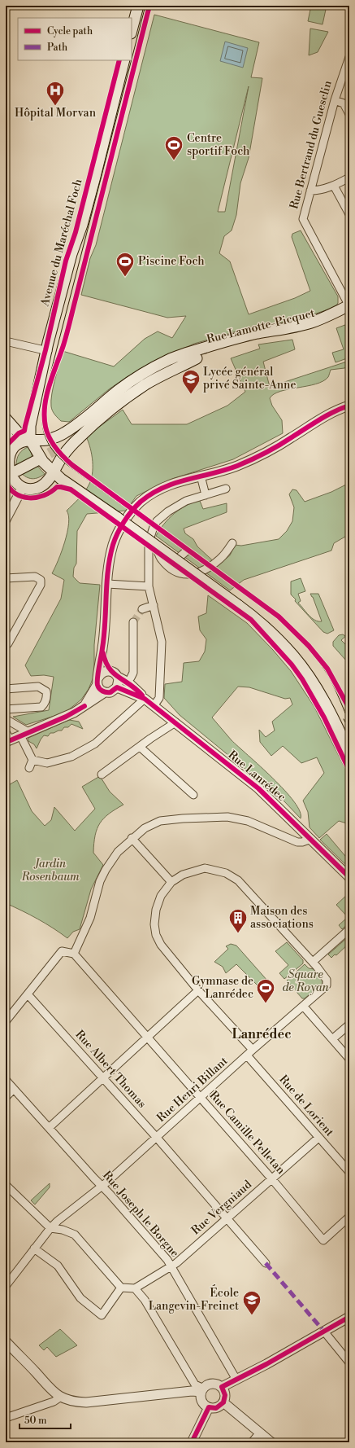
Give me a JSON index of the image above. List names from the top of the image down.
{
  "streets": {
    "main road": ["Avenue du Maréchal Foch", "Rue Lamotte-Picquet"],
    "street": [
      "Rue Bertrand du Guesclin",
      "Rue Lanrédec",
      "Rue Albert Thomas",
      "Rue Henri Billant",
      "Rue de Lorient",
      "Rue Camille Pelletan",
      "Rue Vergniaud",
      "Rue Joseph le Borgne"
    ]
  },
  "crossings": [
    ["Rue Bertrand du Guesclin", "Rue Lamotte-Picquet"],
    ["Avenue du Maréchal Foch", "Rue Lamotte-Picquet"],
    ["Rue Albert Thomas", "Rue Henri Billant"],
    ["Rue Albert Thomas", "Rue Vergniaud"],
    ["Rue Henri Billant", "Rue de Lorient"],
    ["Rue Henri Billant", "Rue Camille Pelletan"],
    ["Rue Henri Billant", "Rue Joseph le Borgne"],
    ["Rue de Lorient", "Rue Vergniaud"],
    ["Rue Camille Pelletan", "Rue Vergniaud"],
    ["Rue Vergniaud", "Rue Joseph le Borgne"]
  ],
  "districts": ["Lanrédec"],
  "parks": ["Jardin Rosenbaum", "Square de Royan"],
  "places": {
    "hospital": ["Hôpital Morvan"],
    "sports": ["Centre sportif Foch", "Piscine Foch", "Gymnase de Lanrédec"],
    "school or university": ["Lycée général privé Sainte-Anne", "École Langevin-Freinet"],
    "building": ["Maison des associations"]
  },
  "legend": ["Cycle path", "Path"],
  "scale_bar": "50 m"
}
